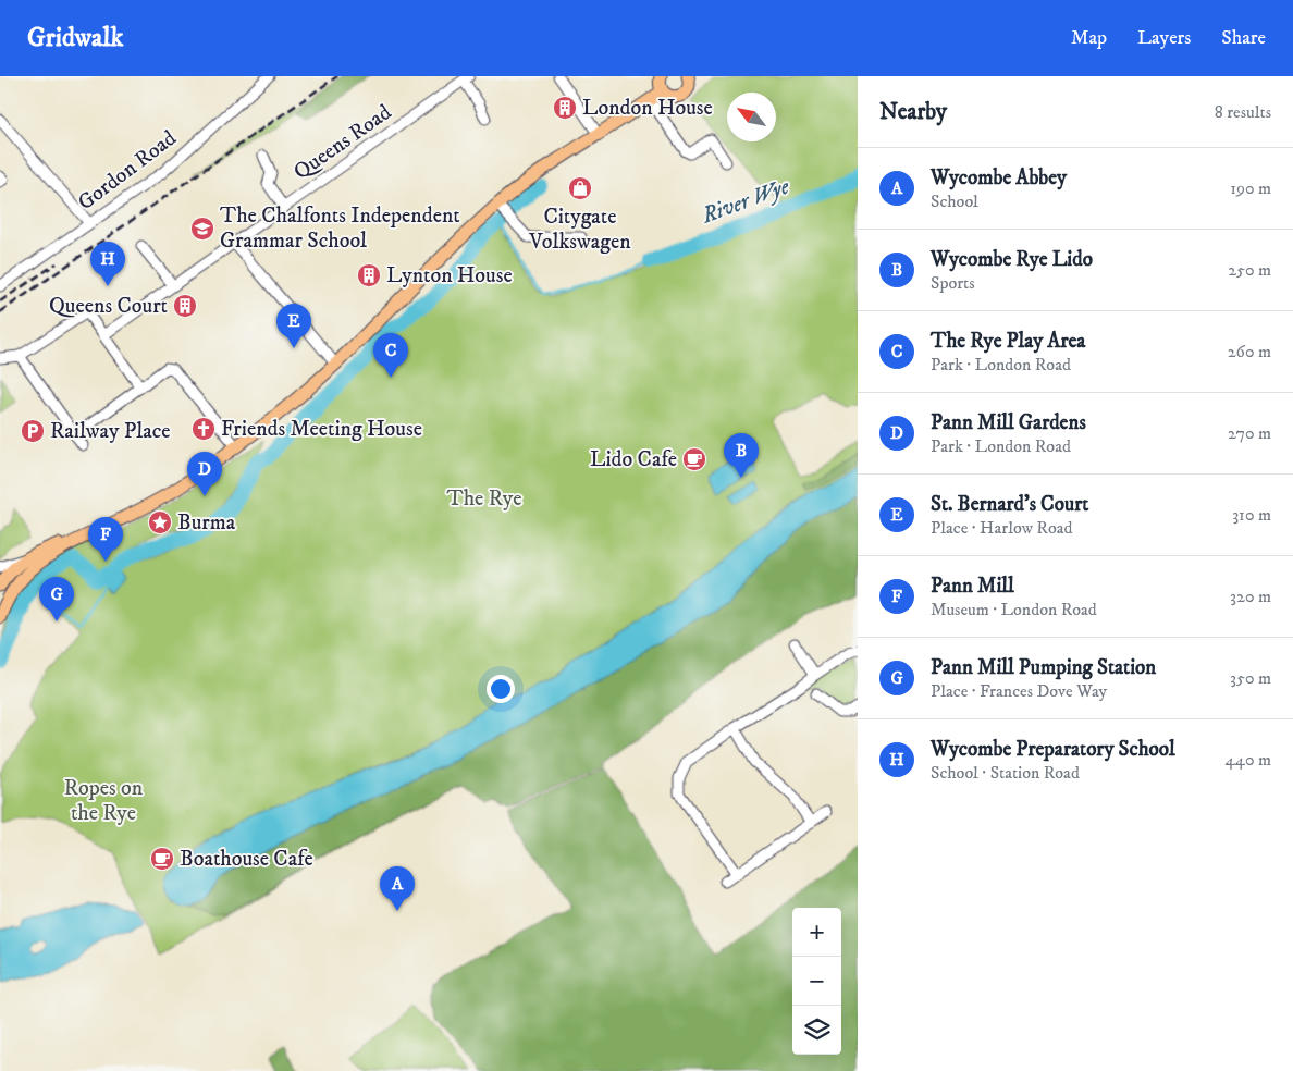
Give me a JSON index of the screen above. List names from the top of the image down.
{
  "streets": {
    "street": ["Queens Road", "Gordon Road"]
  },
  "water": ["River Wye"],
  "parks": ["The Rye", "Ropes on the Rye"],
  "places": {
    "building": ["London House", "Lynton House", "Queens Court"],
    "shop": ["Citygate Volkswagen"],
    "school or university": ["The Chalfonts Independent Grammar School"],
    "church": ["Friends Meeting House"],
    "parking": ["Railway Place"],
    "cafe": ["Lido Cafe", "Boathouse Cafe"],
    "place": ["Burma"]
  },
  "north": "top left",
  "page": {
    "header": "Gridwalk",
    "nav": ["Map", "Layers", "Share"],
    "heading": ["Nearby", "8 results"],
    "list": [
      {
        "mark": "A",
        "name": "Wycombe Abbey",
        "note": "School",
        "value": "190 m"
      },
      {
        "mark": "B",
        "name": "Wycombe Rye Lido",
        "note": "Sports",
        "value": "250 m"
      },
      {
        "mark": "C",
        "name": "The Rye Play Area",
        "note": "Park · London Road",
        "value": "260 m"
      },
      {
        "mark": "D",
        "name": "Pann Mill Gardens",
        "note": "Park · London Road",
        "value": "270 m"
      },
      {
        "mark": "E",
        "name": "St. Bernard's Court",
        "note": "Place · Harlow Road",
        "value": "310 m"
      },
      {
        "mark": "F",
        "name": "Pann Mill",
        "note": "Museum · London Road",
        "value": "320 m"
      },
      {
        "mark": "G",
        "name": "Pann Mill Pumping Station",
        "note": "Place · Frances Dove Way",
        "value": "350 m"
      },
      {
        "mark": "H",
        "name": "Wycombe Preparatory School",
        "note": "School · Station Road",
        "value": "440 m"
      }
    ],
    "pins": [
      "H",
      "E",
      "C",
      "B",
      "D",
      "F",
      "G",
      "A"
    ],
    "map_buttons": ["+", "−"]
  }
}
